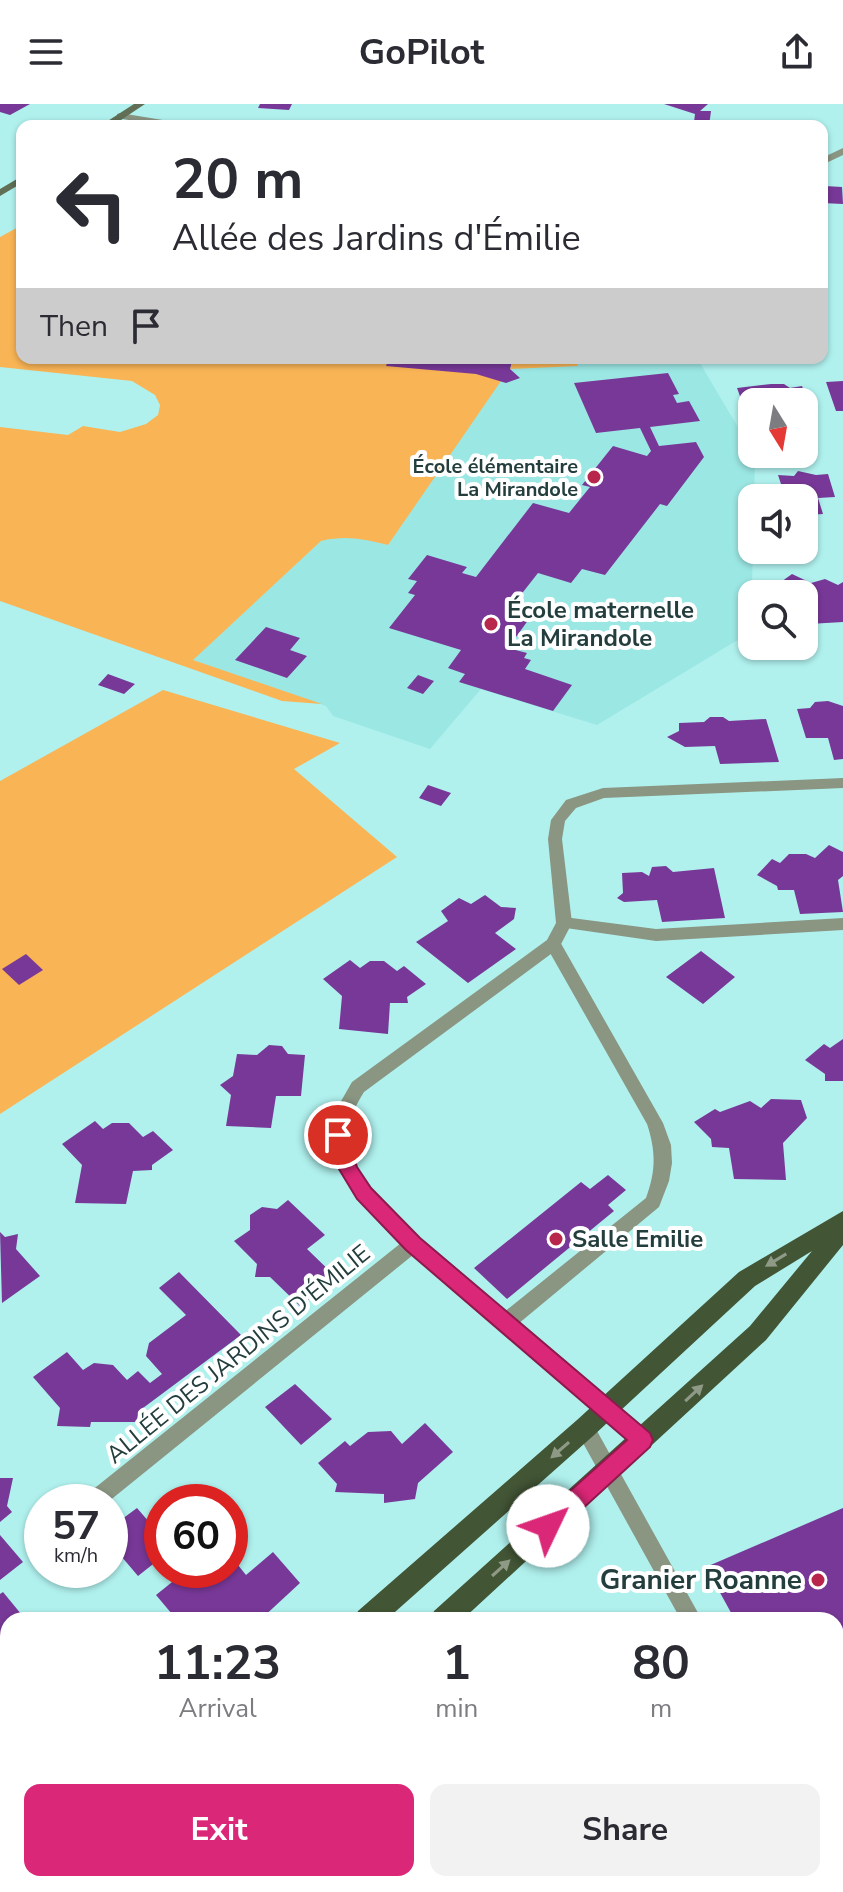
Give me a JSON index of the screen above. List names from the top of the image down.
{
  "streets": {
    "street": ["ALLÉE DES JARDINS D'ÉMILIE"]
  },
  "places": [
    "École élémentaire La Mirandole",
    "École maternelle La Mirandole",
    "Salle Emilie",
    "Granier Roanne"
  ],
  "north": "bottom",
  "page": {
    "header": "GoPilot",
    "turn": ["20 m", "Allée des Jardins d'Émilie"],
    "then": "Then",
    "speed": "57 km/h",
    "limit": "60",
    "eta": [
      "11:23",
      "Arrival",
      "1",
      "min",
      "80",
      "m"
    ],
    "buttons": ["Exit", "Share"]
  }
}
